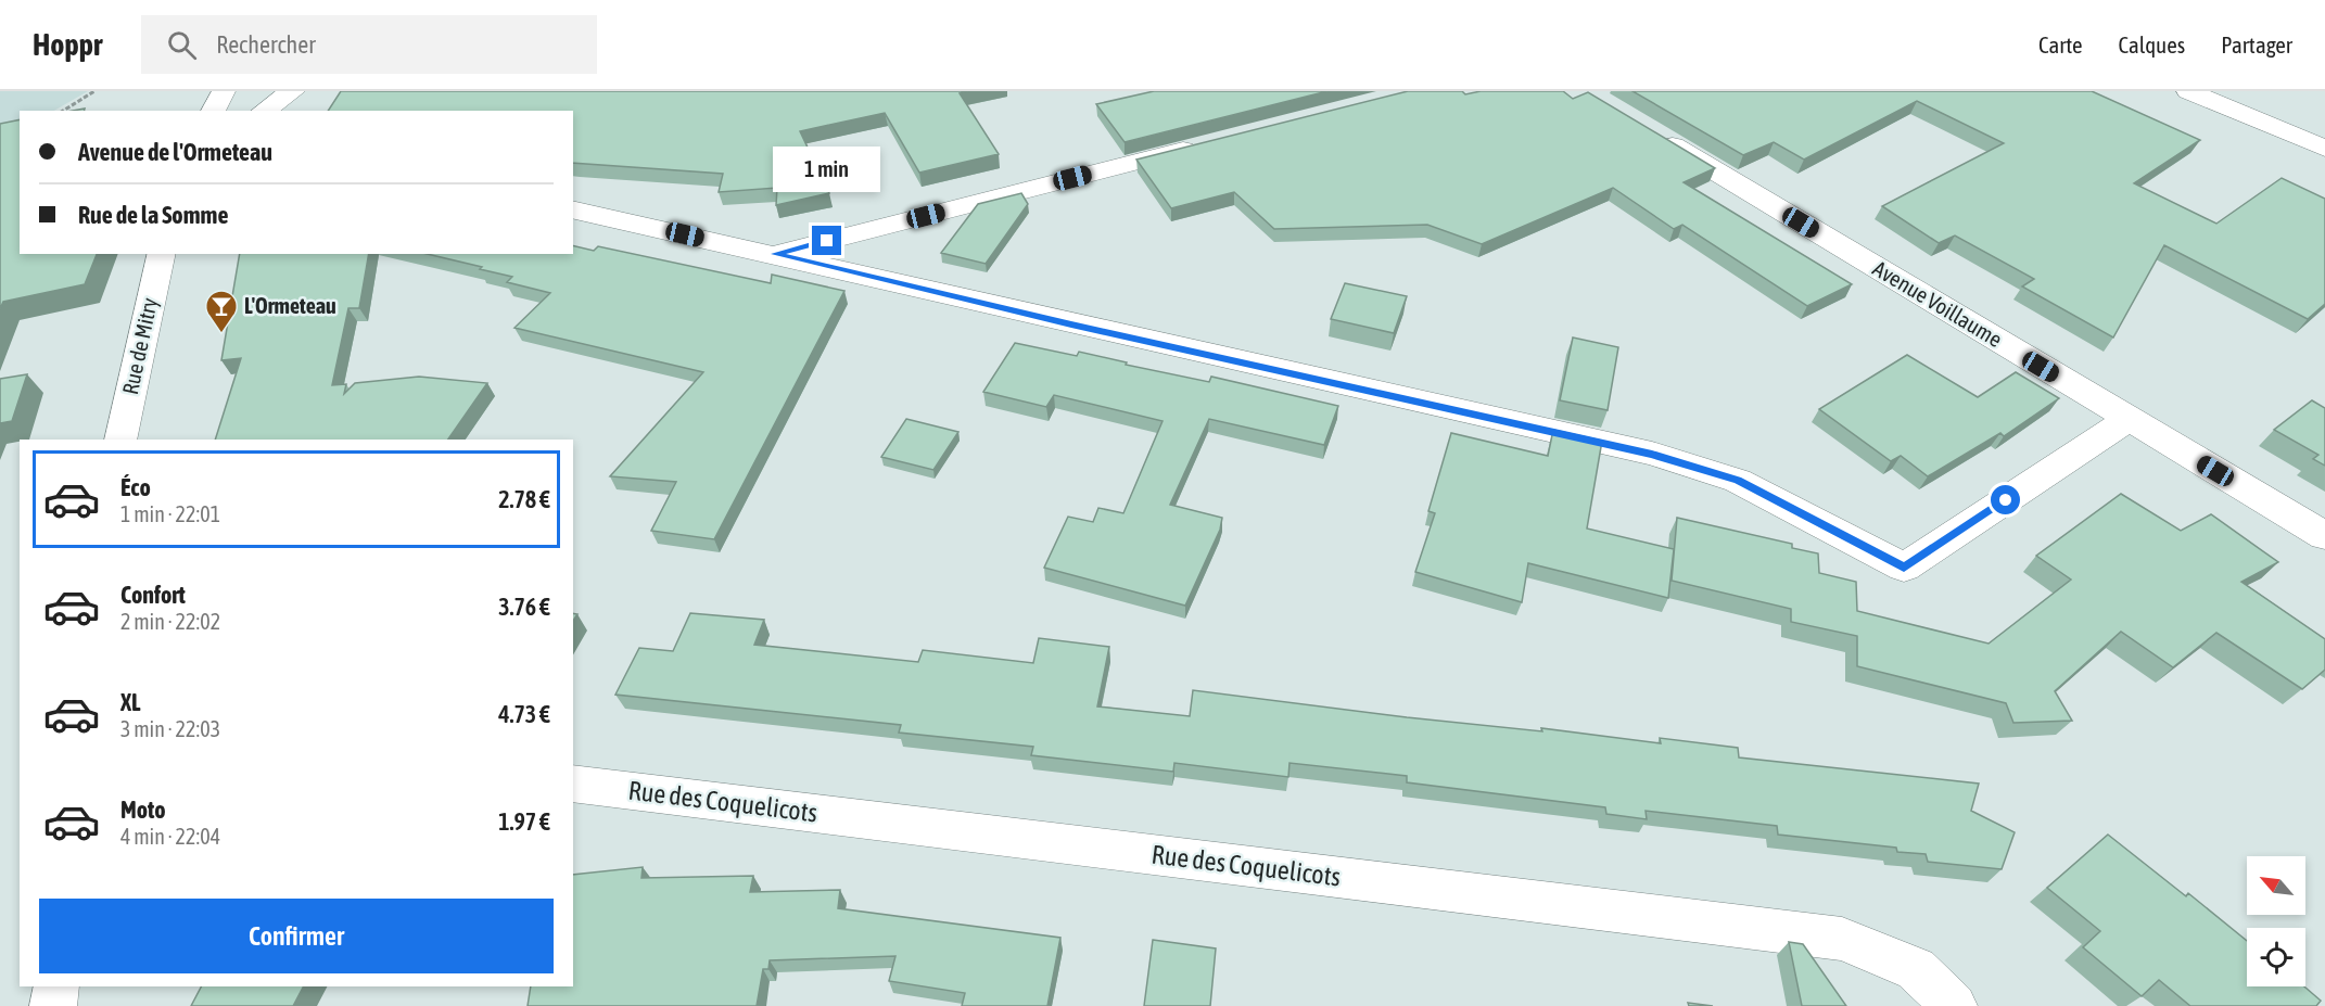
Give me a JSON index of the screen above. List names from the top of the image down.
{
  "streets": {
    "street": ["Avenue Voillaume", "Rue de Mitry", "Rue des Coquelicots"]
  },
  "places": {
    "bar": ["L'Ormeteau"]
  },
  "north": "top left",
  "page": {
    "header": "Hoppr",
    "search": "Rechercher",
    "nav": ["Carte", "Calques", "Partager"],
    "banner": ["Avenue de l'Ormeteau", "Rue de la Somme"],
    "bubble": "1 min",
    "list": [
      {
        "name": "Éco",
        "note": "1 min · 22:01",
        "value": "2.78 €"
      },
      {
        "name": "Confort",
        "note": "2 min · 22:02",
        "value": "3.76 €"
      },
      {
        "name": "XL",
        "note": "3 min · 22:03",
        "value": "4.73 €"
      },
      {
        "name": "Moto",
        "note": "4 min · 22:04",
        "value": "1.97 €"
      }
    ],
    "buttons": "Confirmer"
  }
}
